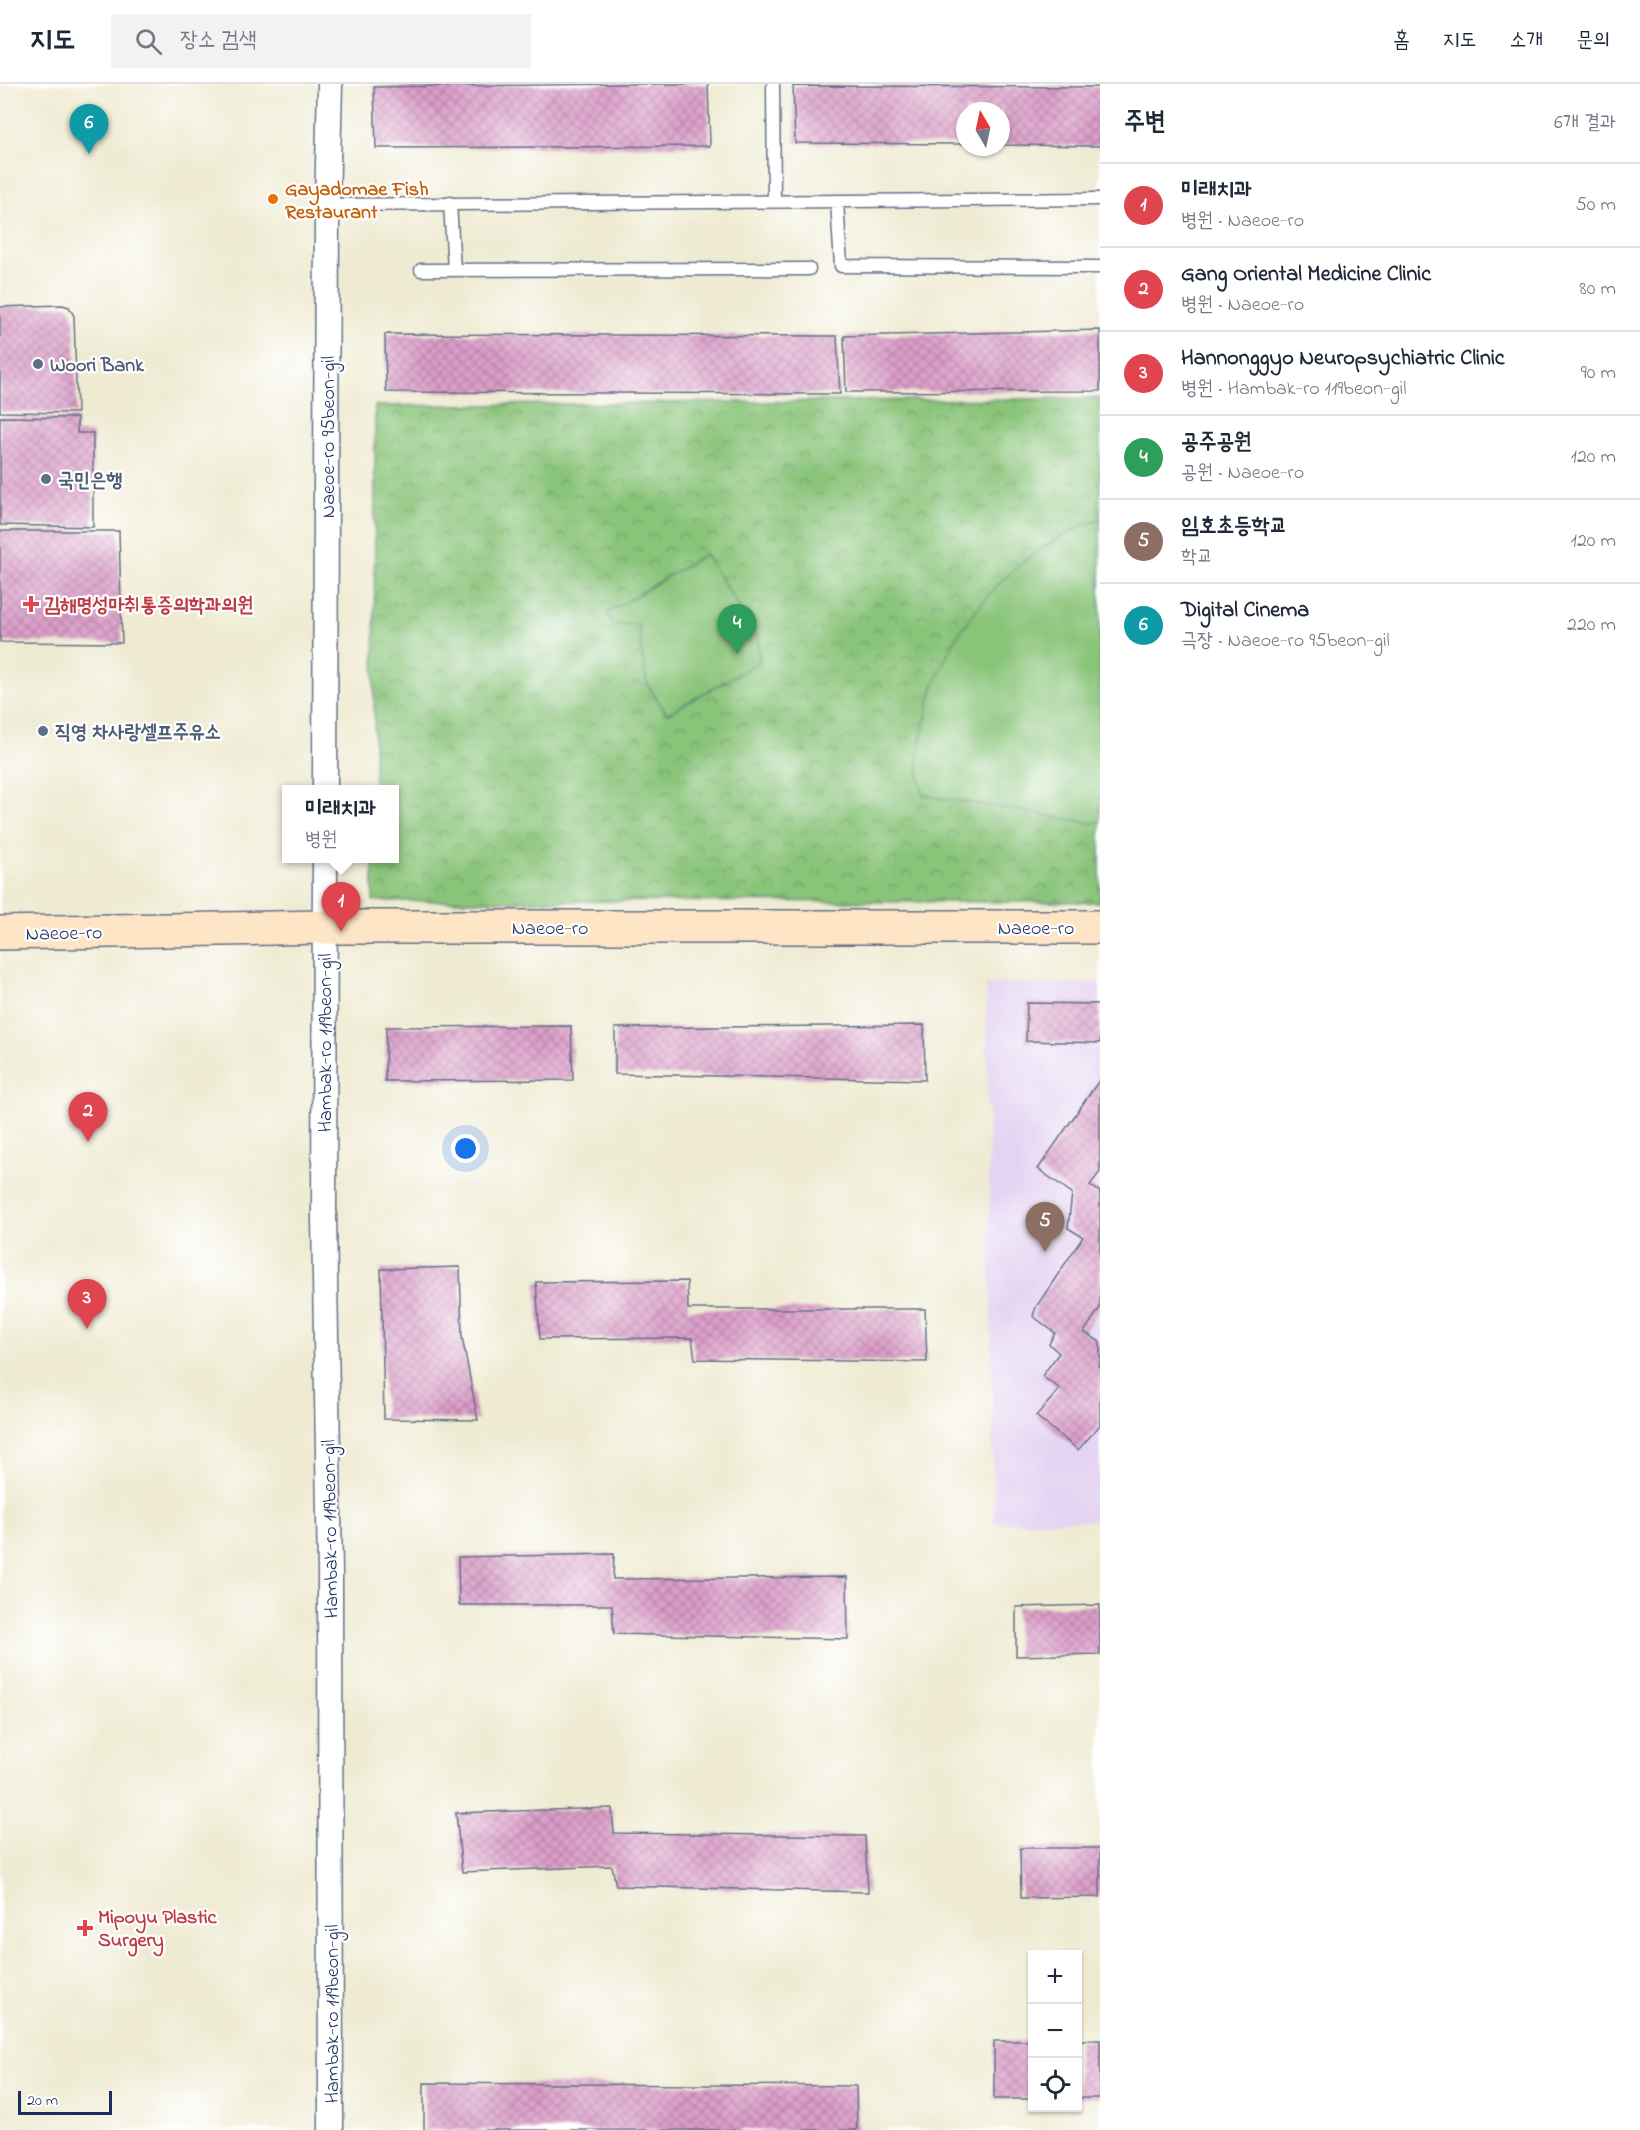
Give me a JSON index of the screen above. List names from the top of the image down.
{
  "streets": {
    "street": ["Naeoe-ro 95beon-gil", "Naeoe-ro", "Hambak-ro 119beon-gil"]
  },
  "crossings": [
    ["Naeoe-ro", "Hambak-ro 119beon-gil"]
  ],
  "places": {
    "other": [
      "Gayadomae Fish Restaurant",
      "Woori Bank",
      "국민은행",
      "직영 차사랑셀프주유소"
    ],
    "health": ["김해명성마취통증의학과의원", "Mipoyu Plastic Surgery"]
  },
  "scale_bar": "20 m",
  "north": "top",
  "page": {
    "header": "지도",
    "search": "장소 검색",
    "nav": [
      "홈",
      "지도",
      "소개",
      "문의"
    ],
    "heading": ["주변", "6개 결과"],
    "pins": [
      "6",
      "4",
      "1",
      "2",
      "5",
      "3"
    ],
    "list": [
      {
        "mark": "1",
        "name": "미래치과",
        "note": "병원 · Naeoe-ro",
        "value": "50 m"
      },
      {
        "mark": "2",
        "name": "Gang Oriental Medicine Clinic",
        "note": "병원 · Naeoe-ro",
        "value": "80 m"
      },
      {
        "mark": "3",
        "name": "Hannonggyo Neuropsychiatric Clinic",
        "note": "병원 · Hambak-ro 119beon-gil",
        "value": "90 m"
      },
      {
        "mark": "4",
        "name": "공주공원",
        "note": "공원 · Naeoe-ro",
        "value": "120 m"
      },
      {
        "mark": "5",
        "name": "임호초등학교",
        "note": "학교",
        "value": "120 m"
      },
      {
        "mark": "6",
        "name": "Digital Cinema",
        "note": "극장 · Naeoe-ro 95beon-gil",
        "value": "220 m"
      }
    ],
    "popup": ["미래치과", "병원"],
    "map_buttons": ["+", "−"],
    "scale": "20 m"
  }
}
